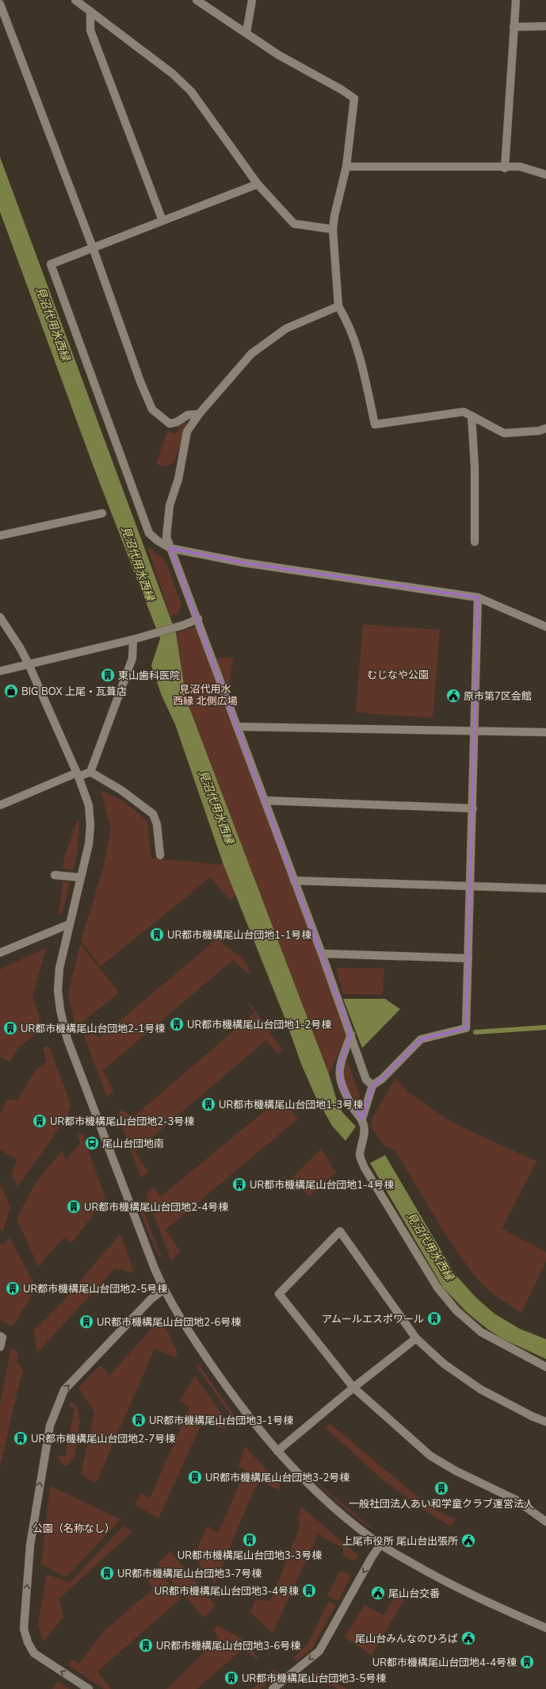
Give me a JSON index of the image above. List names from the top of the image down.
{
  "water": ["見沼代用水西緑", "見沼代用水西縁"],
  "parks": ["むじなや公園", "見沼代用水 西縁 北側広場", "公園（名称なし）"],
  "places": {
    "building": [
      "東山歯科医院",
      "UR都市機構尾山台団地1-1号棟",
      "UR都市機構尾山台団地1-2号棟",
      "UR都市機構尾山台団地2-1号棟",
      "UR都市機構尾山台団地1-3号棟",
      "UR都市機構尾山台団地2-3号棟",
      "UR都市機構尾山台団地1-4号棟",
      "UR都市機構尾山台団地2-4号棟",
      "UR都市機構尾山台団地2-5号棟",
      "アムールエスポワール",
      "UR都市機構尾山台団地2-6号棟",
      "UR都市機構尾山台団地3-1号棟",
      "UR都市機構尾山台団地2-7号棟",
      "UR都市機構尾山台団地3-2号棟",
      "一般社団法人あい和学童クラブ運営法人",
      "UR都市機構尾山台団地3-3号棟",
      "UR都市機構尾山台団地3-7号棟",
      "UR都市機構尾山台団地3-4号棟",
      "UR都市機構尾山台団地3-6号棟",
      "UR都市機構尾山台団地4-4号棟",
      "UR都市機構尾山台団地3-5号棟"
    ],
    "shop": ["BIG BOX 上尾・瓦葺店"],
    "public building": [
      "原市第7区会館",
      "上尾市役所 尾山台出張所",
      "尾山台交番",
      "尾山台みんなのひろば"
    ],
    "bus stop": ["尾山台団地南"]
  }
}
